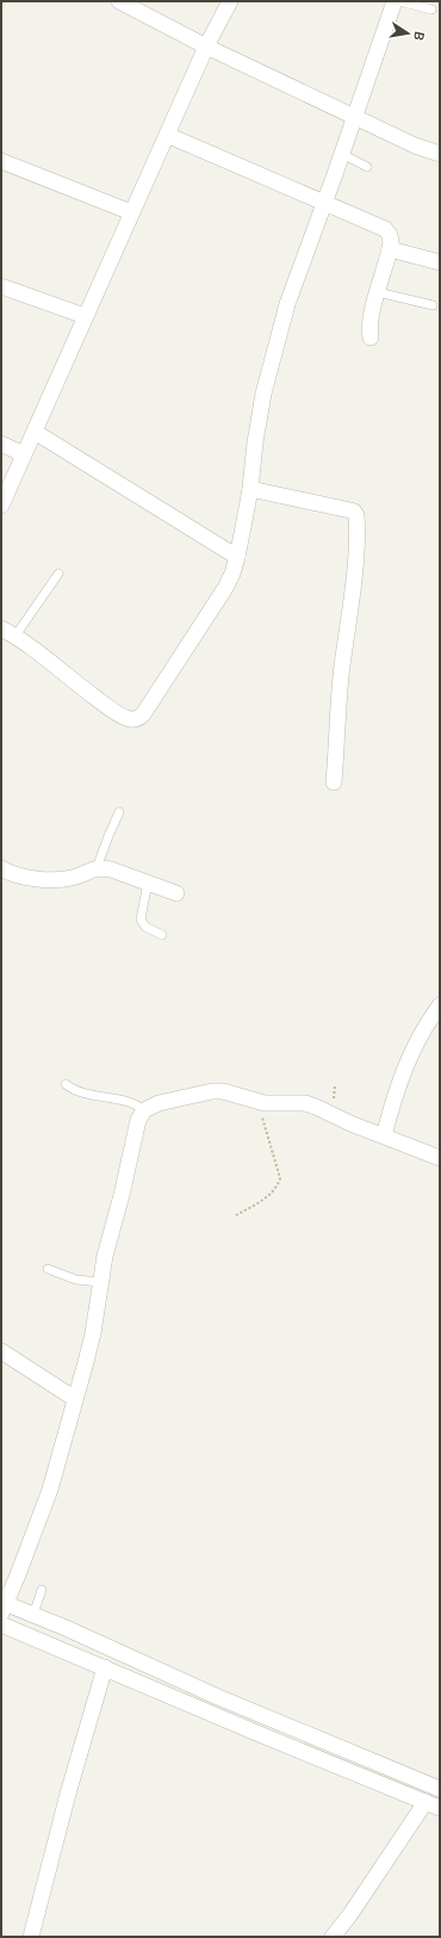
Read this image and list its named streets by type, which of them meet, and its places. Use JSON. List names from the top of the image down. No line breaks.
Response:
{"north":"right"}
